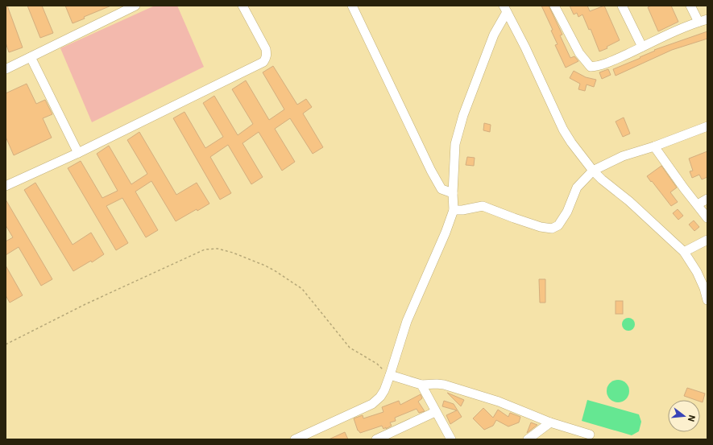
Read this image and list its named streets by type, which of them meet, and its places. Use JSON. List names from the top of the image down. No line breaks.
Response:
{"north":"right"}
